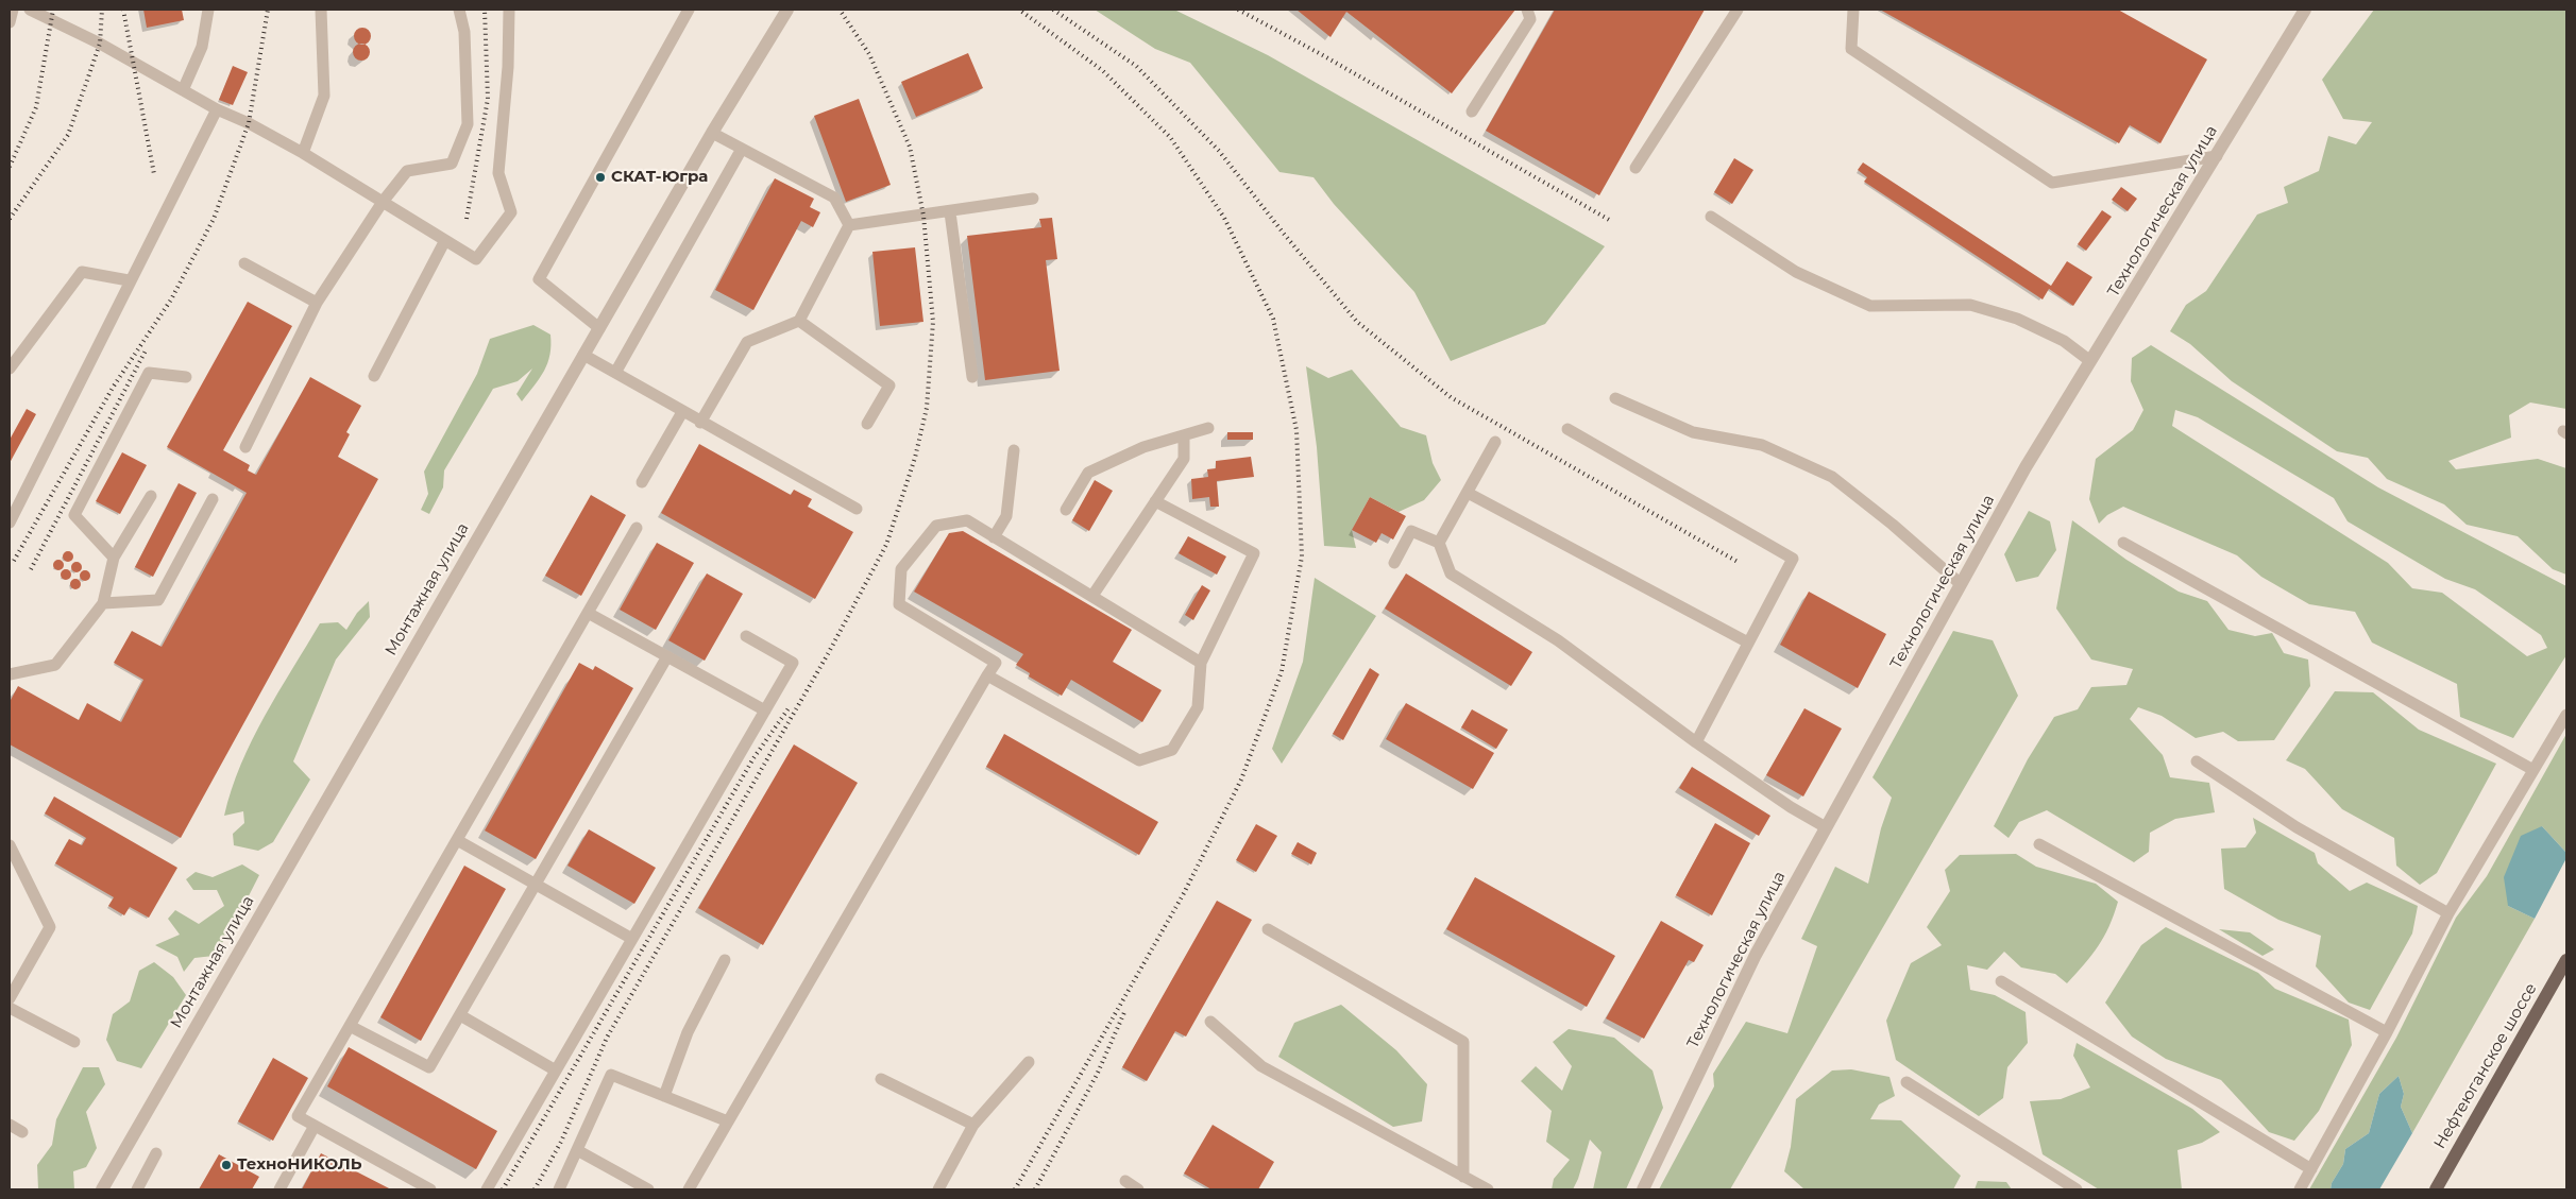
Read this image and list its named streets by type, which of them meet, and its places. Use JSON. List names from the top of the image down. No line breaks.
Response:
{"streets":{"main road":["Нефтеюганское шоссе"],"street":["Технологическая улица","Монтажная улица"]},"places":["СКАТ-Югра","ТехноНИКОЛЬ"]}
